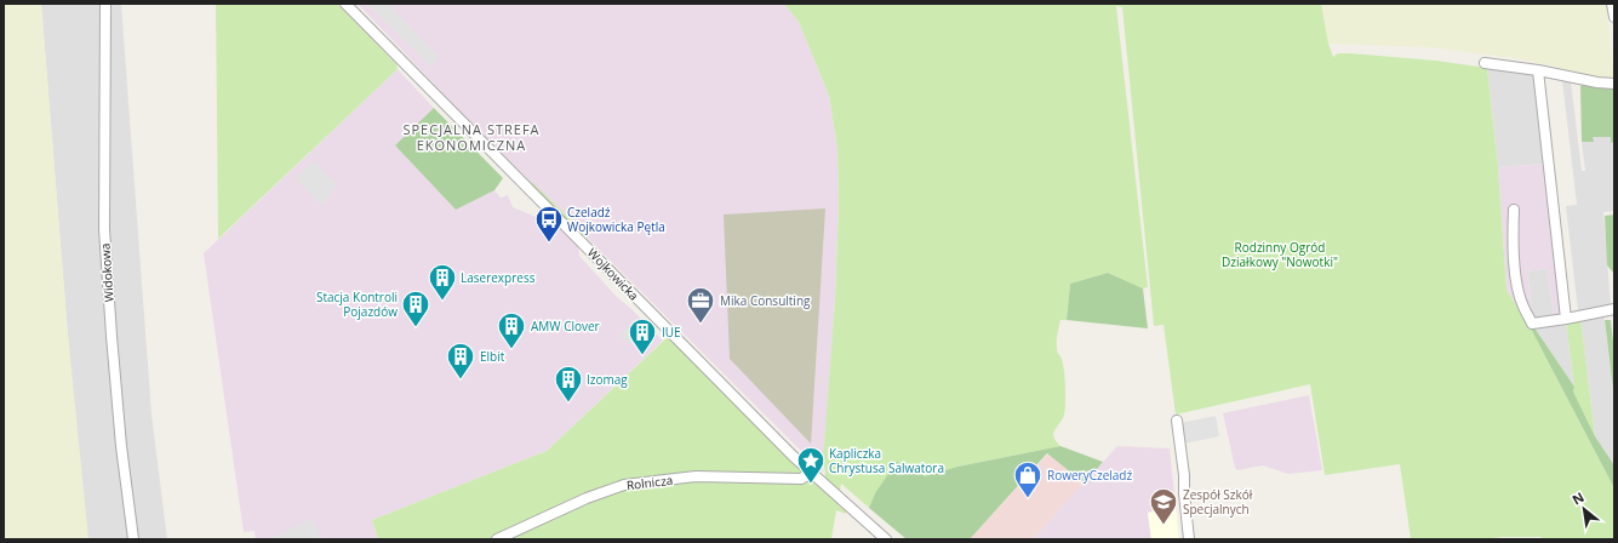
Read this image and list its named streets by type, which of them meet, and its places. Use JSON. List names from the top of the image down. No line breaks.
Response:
{"streets":{"street":["Widokowa","Wojkowicka","Rolnicza"]},"crossings":[["Wojkowicka","Rolnicza"]],"districts":["SPECJALNA STREFA EKONOMICZNA"],"parks":["Rodzinny Ogród Działkowy \"Nowotki\""],"places":{"bus stop":["Czeladź Wojkowicka Pętla"],"building":["Laserexpress","Stacja Kontroli Pojazdów","AMW Clover","IUE","Elbit","Izomag"],"office":["Mika Consulting"],"place":["Kapliczka Chrystusa Salwatora"],"shop":["RoweryCzeladź"],"school or university":["Zespół Szkół Specjalnych"]},"north":"top left"}
